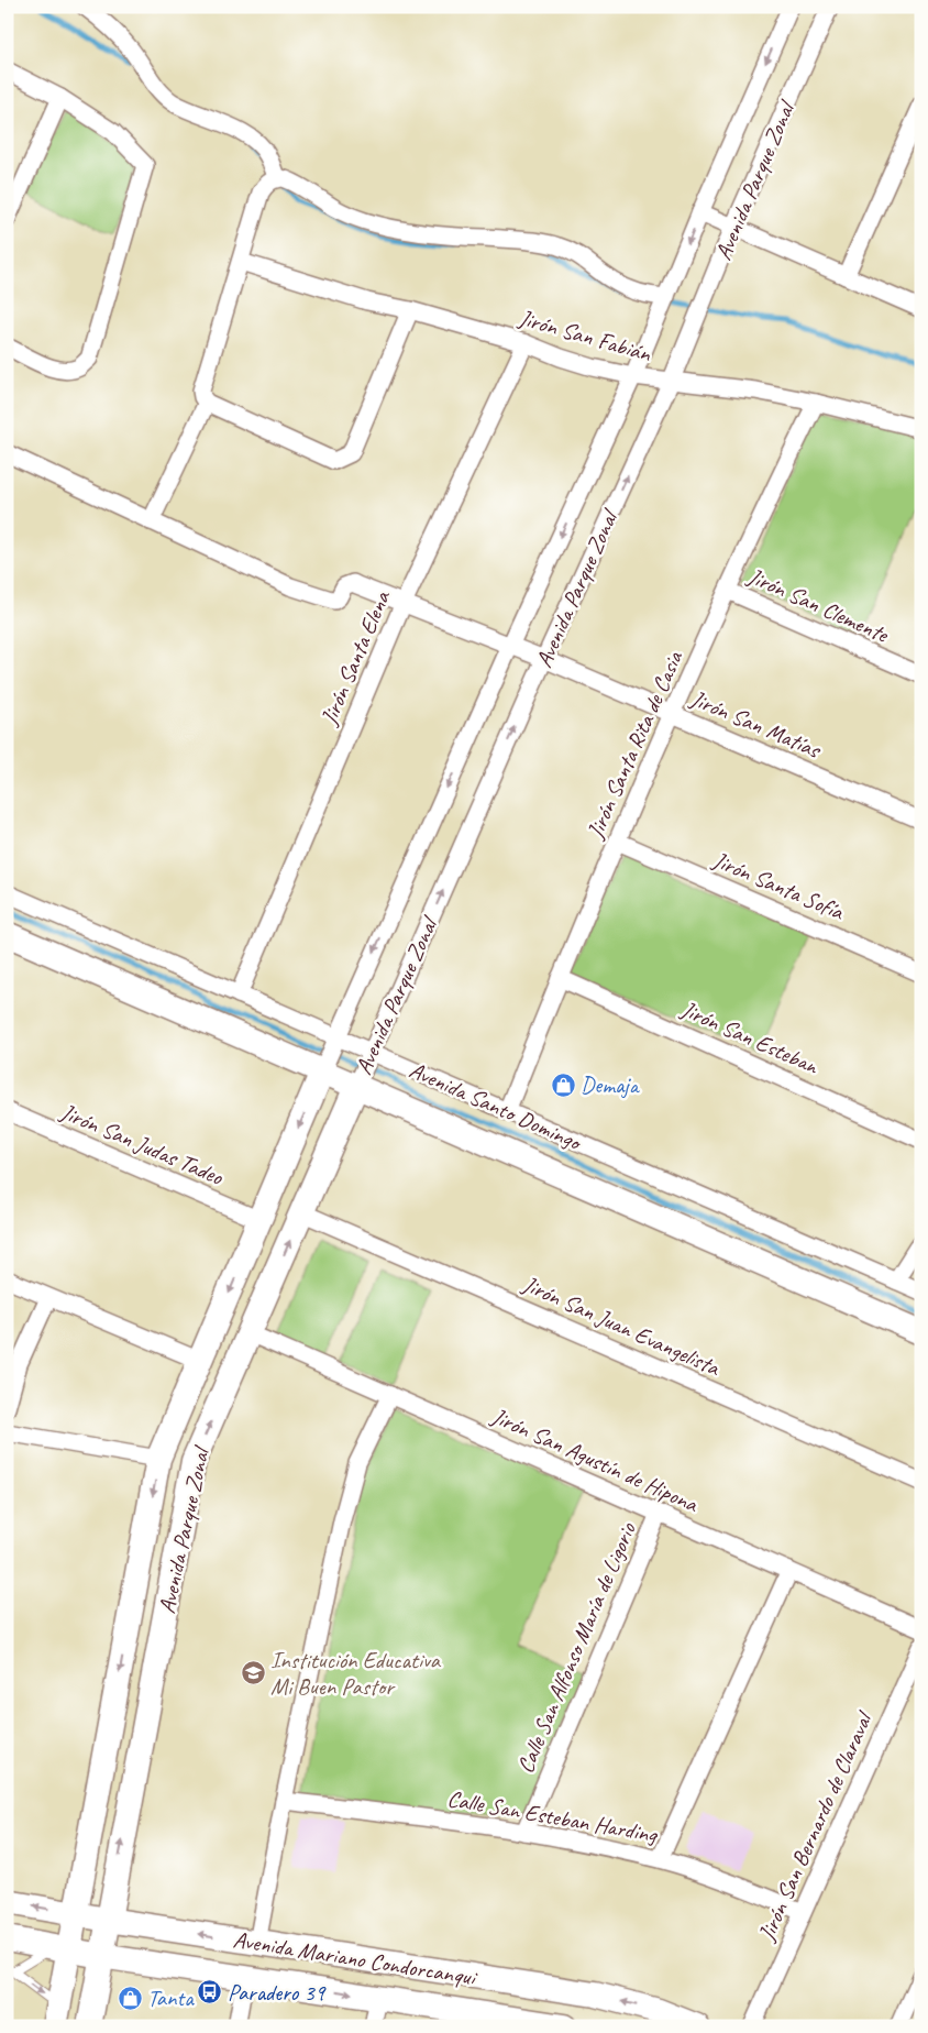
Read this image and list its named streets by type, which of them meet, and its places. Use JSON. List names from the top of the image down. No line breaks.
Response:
{"streets":{"main road":["Avenida Parque Zonal","Avenida Santo Domingo","Avenida Mariano Condorcanqui"],"street":["Jirón San Fabián","Jirón San Clemente","Jirón Santa Elena","Jirón San Matías","Jirón Santa Rita de Casia","Jirón Santa Sofía","Jirón San Esteban","Jirón San Judas Tadeo","Jirón San Juan Evangelista","Jirón San Agustín de Hipona","Calle San Alfonso María de Ligorio","Calle San Esteban Harding","Jirón San Bernardo de Claraval"]},"crossings":[["Avenida Parque Zonal","Jirón San Fabián"],["Avenida Parque Zonal","Jirón San Matías"],["Avenida Parque Zonal","Avenida Santo Domingo"],["Avenida Parque Zonal","Jirón San Judas Tadeo"],["Avenida Parque Zonal","Jirón San Juan Evangelista"],["Avenida Parque Zonal","Jirón San Agustín de Hipona"],["Avenida Parque Zonal","Avenida Mariano Condorcanqui"],["Jirón San Fabián","Jirón Santa Elena"],["Jirón San Fabián","Jirón Santa Rita de Casia"],["Jirón San Clemente","Jirón Santa Rita de Casia"],["Jirón Santa Elena","Jirón San Matías"],["Jirón Santa Elena","Avenida Santo Domingo"],["Jirón San Matías","Jirón Santa Rita de Casia"],["Jirón Santa Rita de Casia","Jirón Santa Sofía"],["Jirón Santa Rita de Casia","Jirón San Esteban"],["Jirón Santa Rita de Casia","Avenida Santo Domingo"],["Jirón San Agustín de Hipona","Calle San Alfonso María de Ligorio"],["Calle San Alfonso María de Ligorio","Calle San Esteban Harding"],["Calle San Esteban Harding","Jirón San Bernardo de Claraval"]],"places":{"shop":["Demaja","Tanta"],"school or university":["Institución Educativa Mi Buen Pastor"],"bus stop":["Paradero 39"]}}
